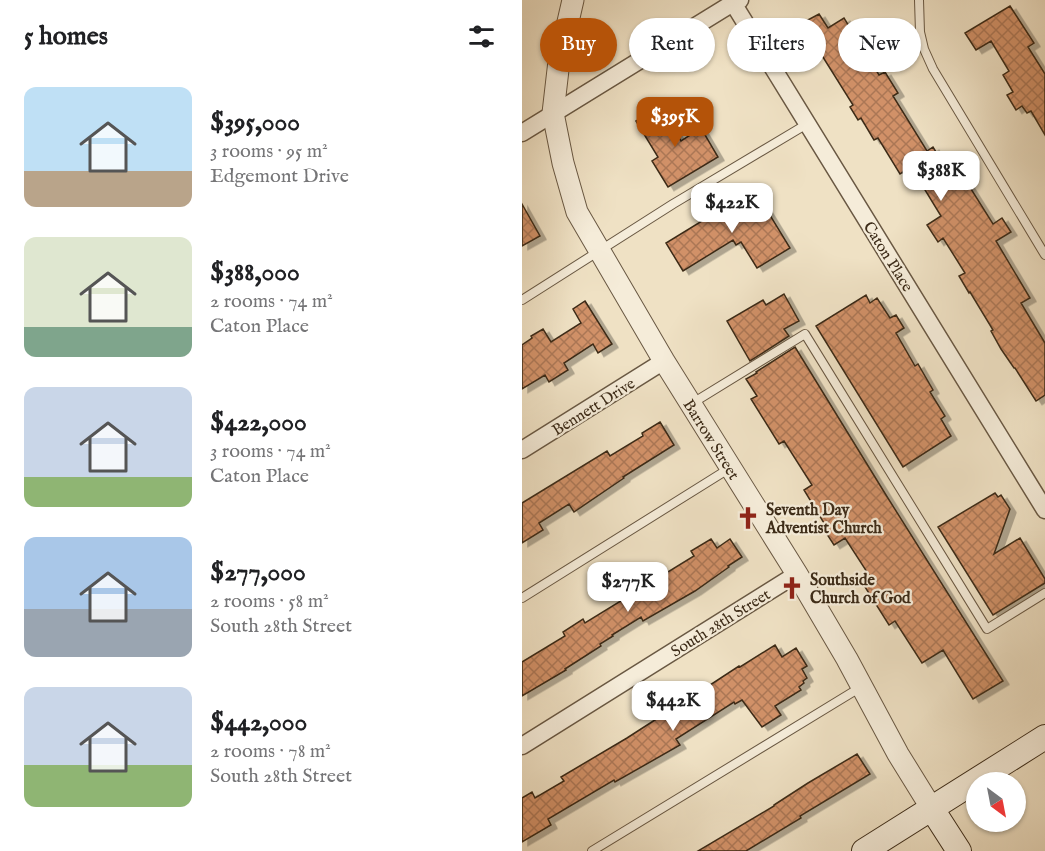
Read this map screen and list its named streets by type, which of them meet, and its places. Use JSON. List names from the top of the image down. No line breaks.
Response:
{"streets":{"main road":["Barrow Street"],"street":["Caton Place","Bennett Drive","South 28th Street"]},"crossings":[["Bennett Drive","Barrow Street"],["Barrow Street","South 28th Street"]],"places":{"church":["Seventh Day Adventist Church","Southside Church of God"]},"north":"bottom right","page":{"heading":"5 homes","chip":["Buy","Rent","Filters","New"],"list":[{"name":"$395,000","note":"3 rooms · 95 m² · Edgemont Drive"},{"name":"$388,000","note":"2 rooms · 74 m² · Caton Place"},{"name":"$422,000","note":"3 rooms · 74 m² · Caton Place"},{"name":"$277,000","note":"2 rooms · 58 m² · South 28th Street"},{"name":"$442,000","note":"2 rooms · 78 m² · South 28th Street"}],"price":["$395K","$388K","$422K","$277K","$442K"]}}
